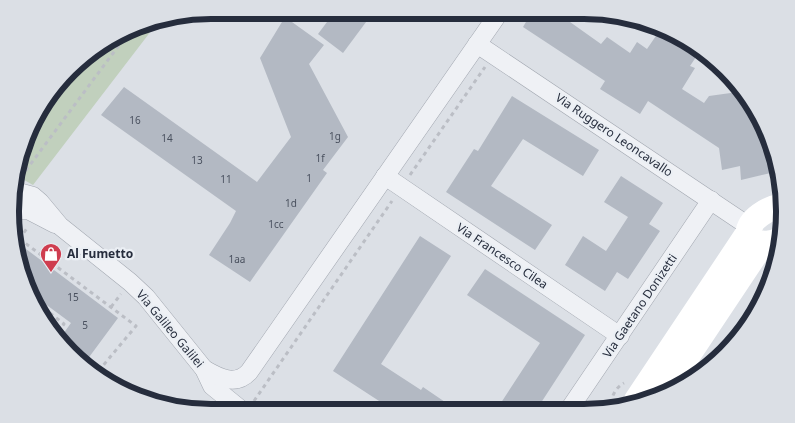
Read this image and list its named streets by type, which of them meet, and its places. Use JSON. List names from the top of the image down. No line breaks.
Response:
{"streets":{"street":["Via Ruggero Leoncavallo","Via Francesco Cilea","Via Gaetano Donizetti","Via Galileo Galilei"]},"crossings":[["Via Ruggero Leoncavallo","Via Gaetano Donizetti"],["Via Francesco Cilea","Via Gaetano Donizetti"]],"places":{"shop":["Al Fumetto"]},"house_numbers":["16","1g","14","1f","13","1","11","1d","1cc","1aa","15","5"]}
